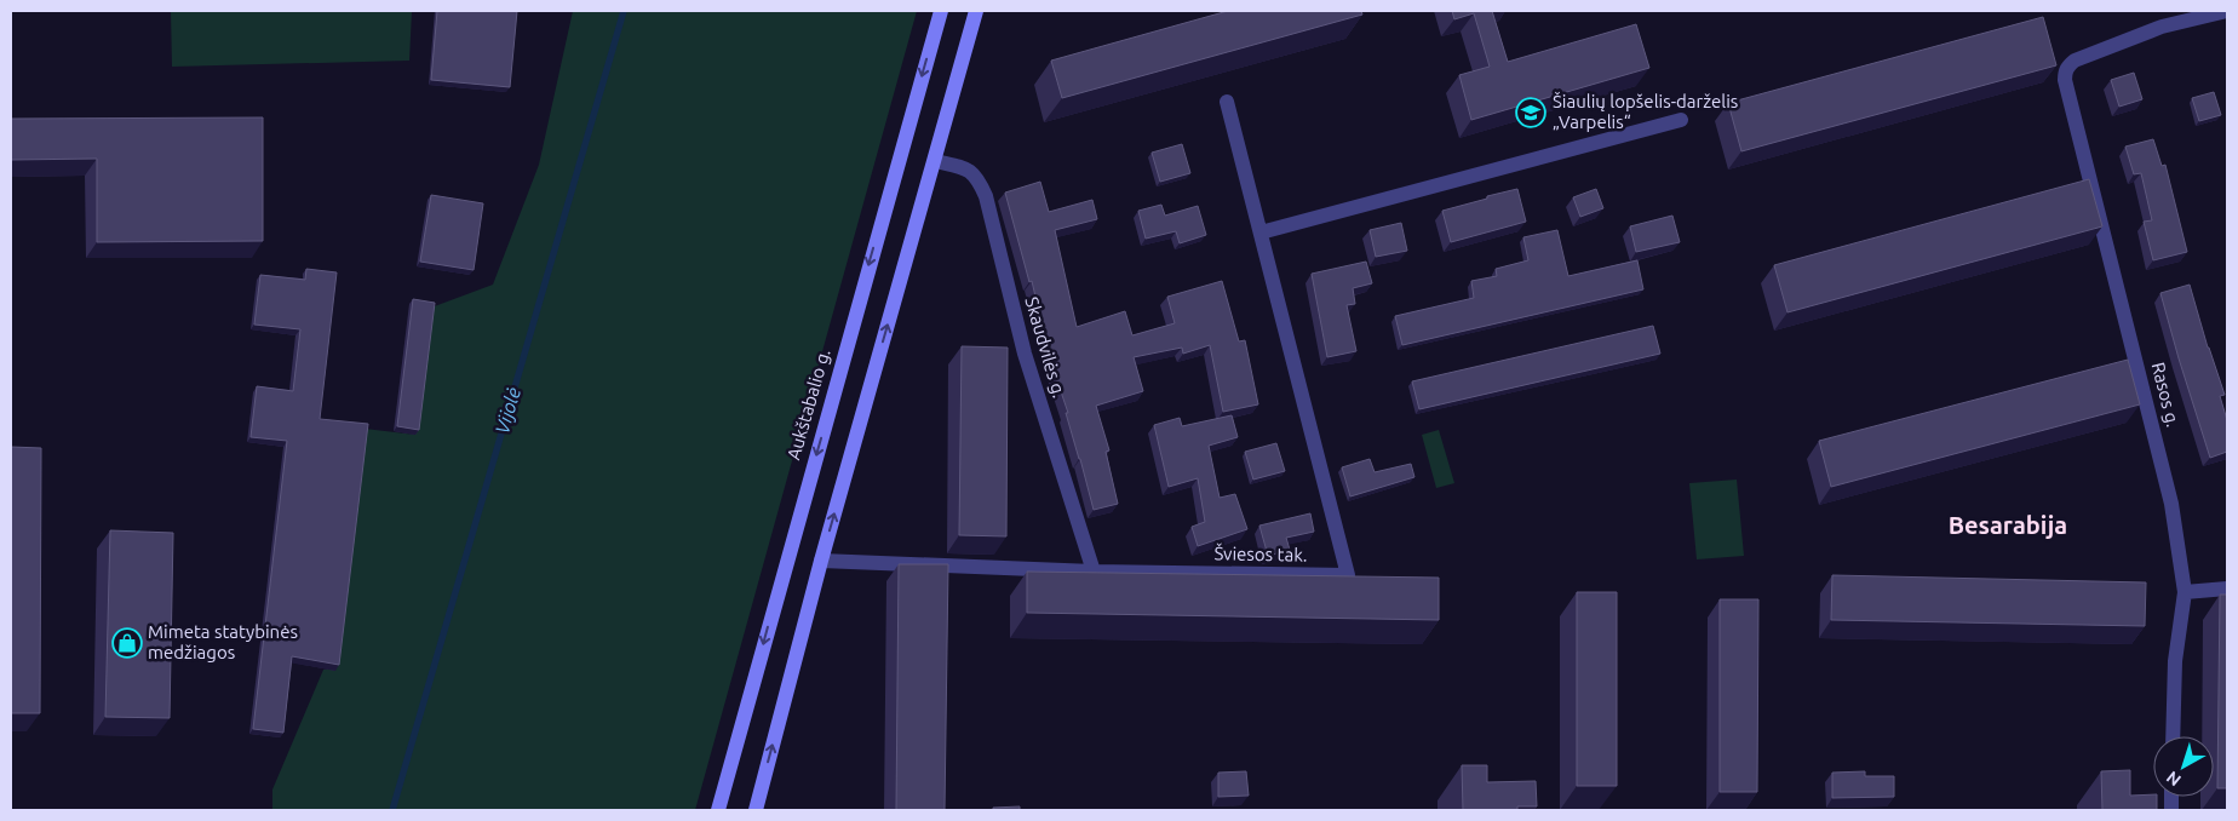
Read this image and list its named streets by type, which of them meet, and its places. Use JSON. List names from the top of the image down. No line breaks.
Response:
{"streets":{"main road":["Aukštabalio g."],"street":["Skaudvilės g.","Rasos g.","Šviesos tak."]},"crossings":[["Skaudvilės g.","Šviesos tak."]],"districts":["Besarabija"],"water":["Vijolė"],"places":{"school or university":["Šiaulių lopšelis-darželis „Varpelis“"],"shop":["Mimeta statybinės medžiagos"]},"north":"bottom left"}
